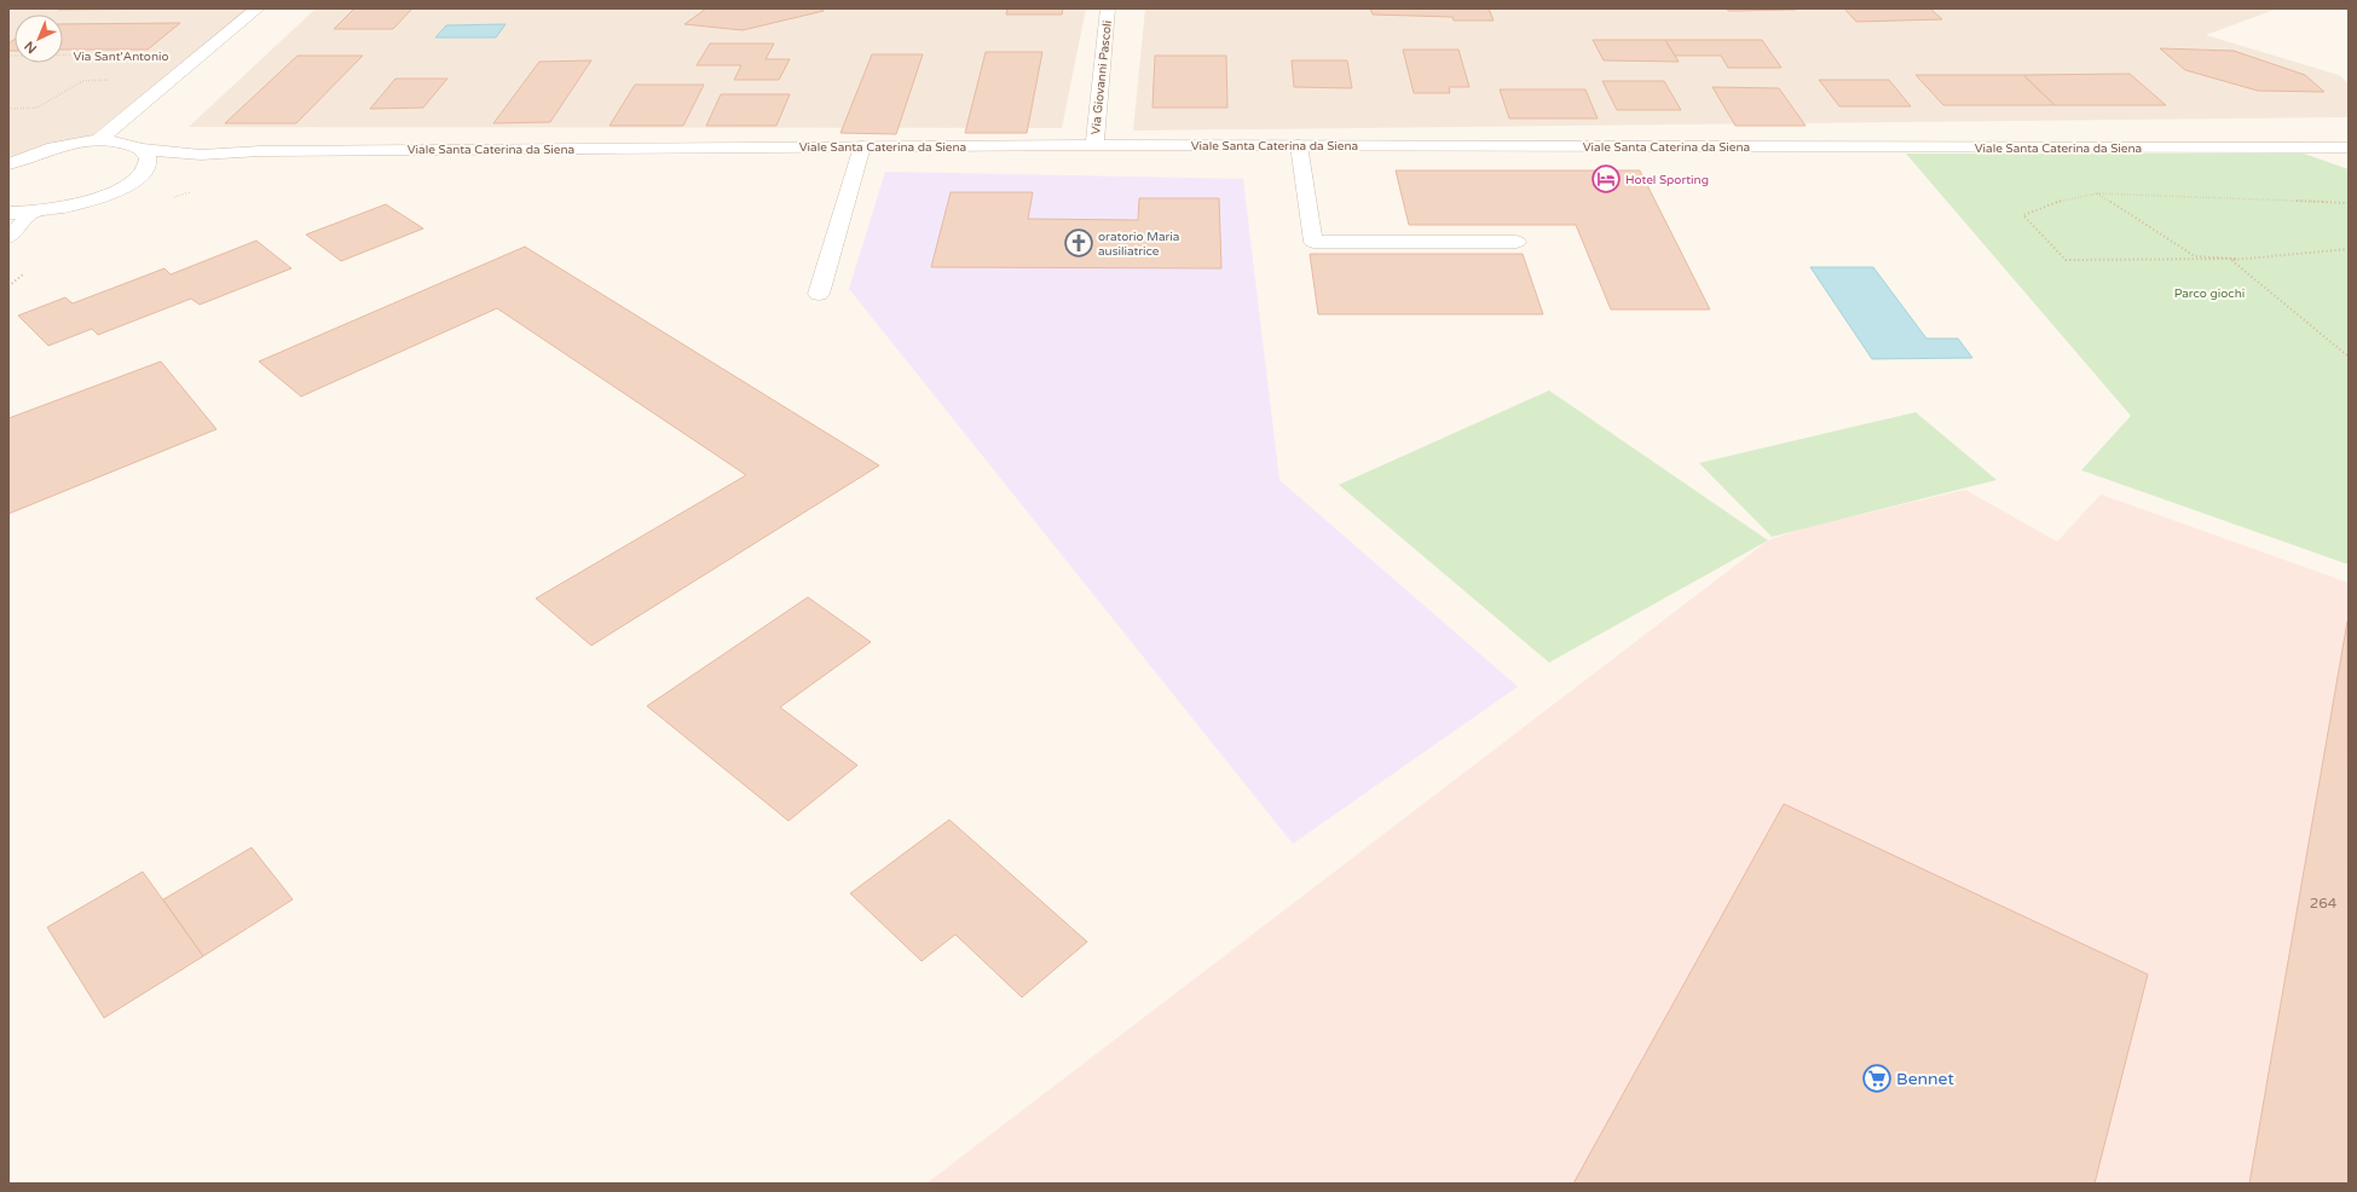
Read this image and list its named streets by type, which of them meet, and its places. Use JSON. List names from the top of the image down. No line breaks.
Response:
{"streets":{"street":["Via Sant'Antonio","Via Giovanni Pascoli","Viale Santa Caterina da Siena"]},"crossings":[["Via Sant'Antonio","Viale Santa Caterina da Siena"],["Via Giovanni Pascoli","Viale Santa Caterina da Siena"]],"parks":["Parco giochi"],"places":{"hotel":["Hotel Sporting"],"church":["oratorio Maria ausiliatrice"],"supermarket":["Bennet"]},"house_numbers":["264"],"north":"bottom left"}
